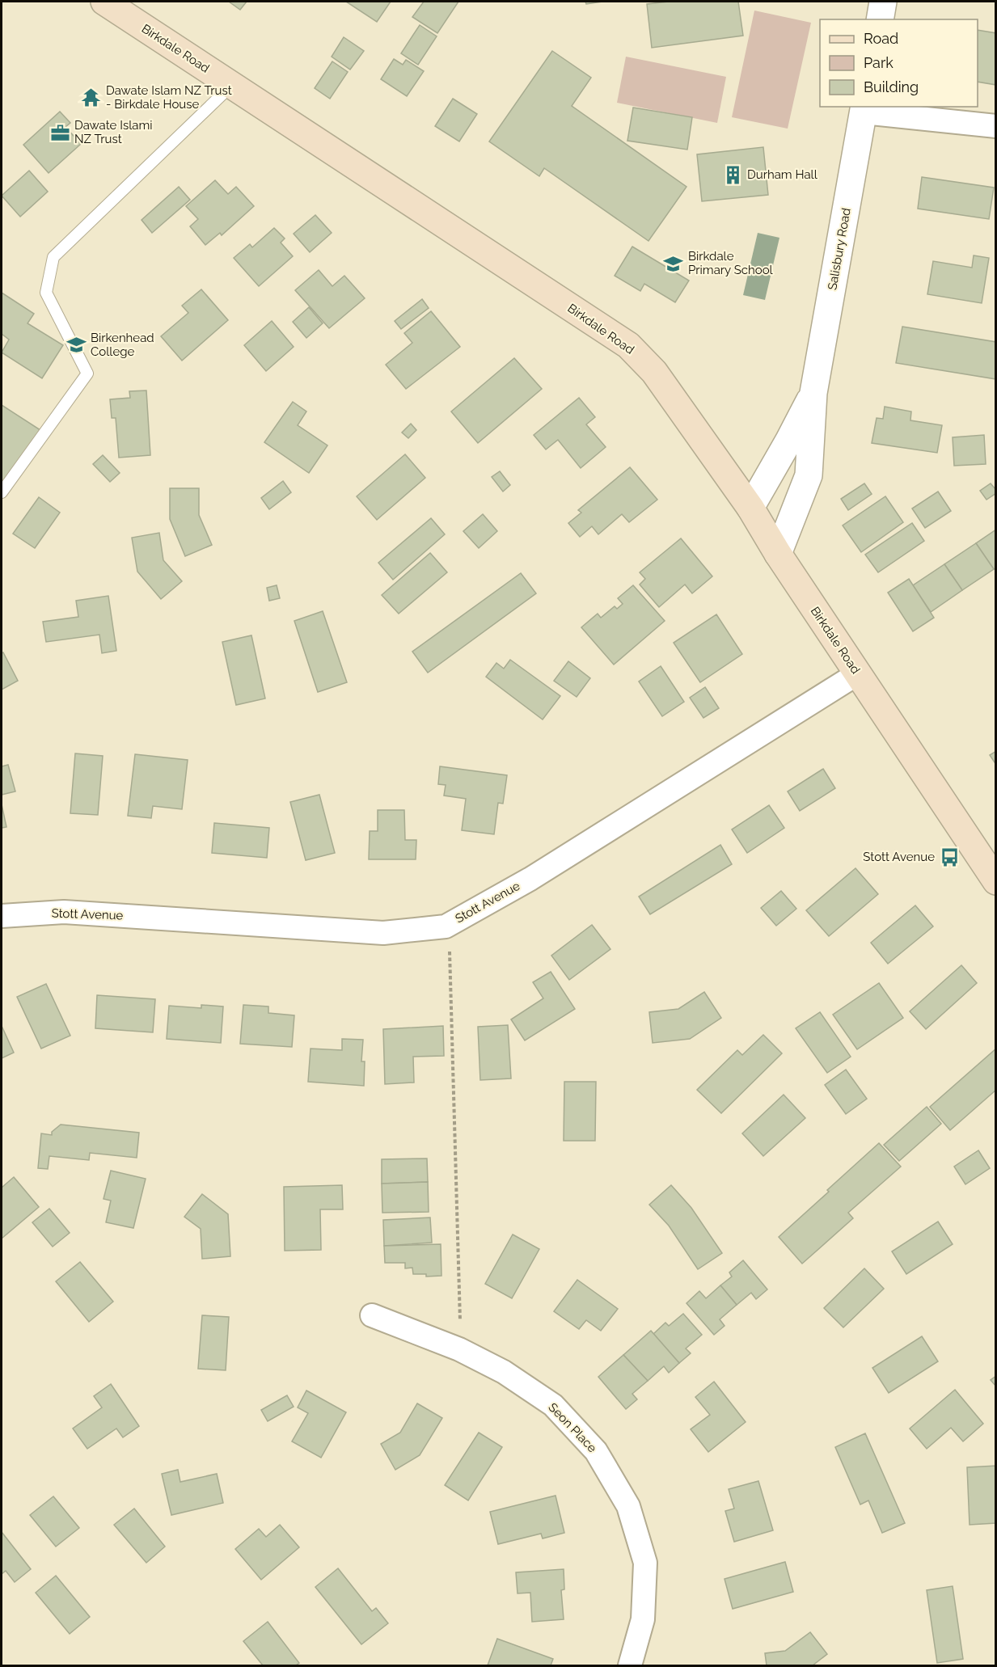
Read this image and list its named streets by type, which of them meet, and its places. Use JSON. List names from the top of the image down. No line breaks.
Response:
{"streets":{"main road":["Birkdale Road"],"street":["Salisbury Road","Stott Avenue","Seon Place"]},"crossings":[["Birkdale Road","Salisbury Road"],["Birkdale Road","Stott Avenue"]],"places":{"temple":["Dawate Islam NZ Trust - Birkdale House"],"office":["Dawate Islami NZ Trust"],"building":["Durham Hall"],"school or university":["Birkdale Primary School","Birkenhead College"],"bus stop":["Stott Avenue"]},"legend":["Road","Park","Building"]}
